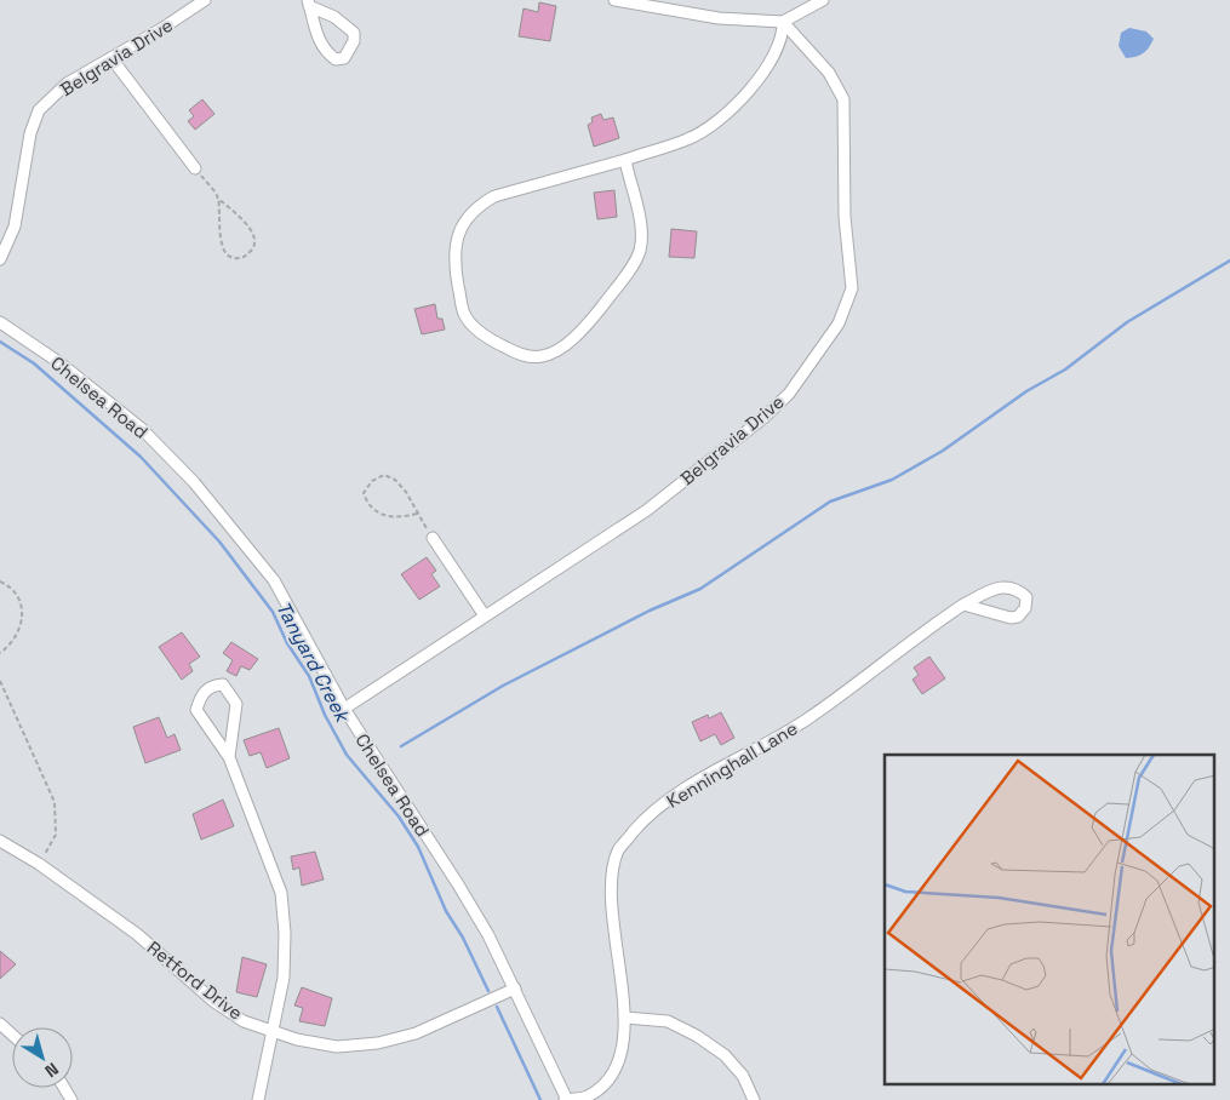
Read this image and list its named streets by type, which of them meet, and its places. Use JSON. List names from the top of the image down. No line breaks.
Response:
{"streets":{"street":["Belgravia Drive","Chelsea Road","Kenninghall Lane","Retford Drive"]},"crossings":[["Belgravia Drive","Chelsea Road"],["Chelsea Road","Kenninghall Lane"],["Chelsea Road","Retford Drive"]],"water":["Tanyard Creek"],"north":"bottom right"}
